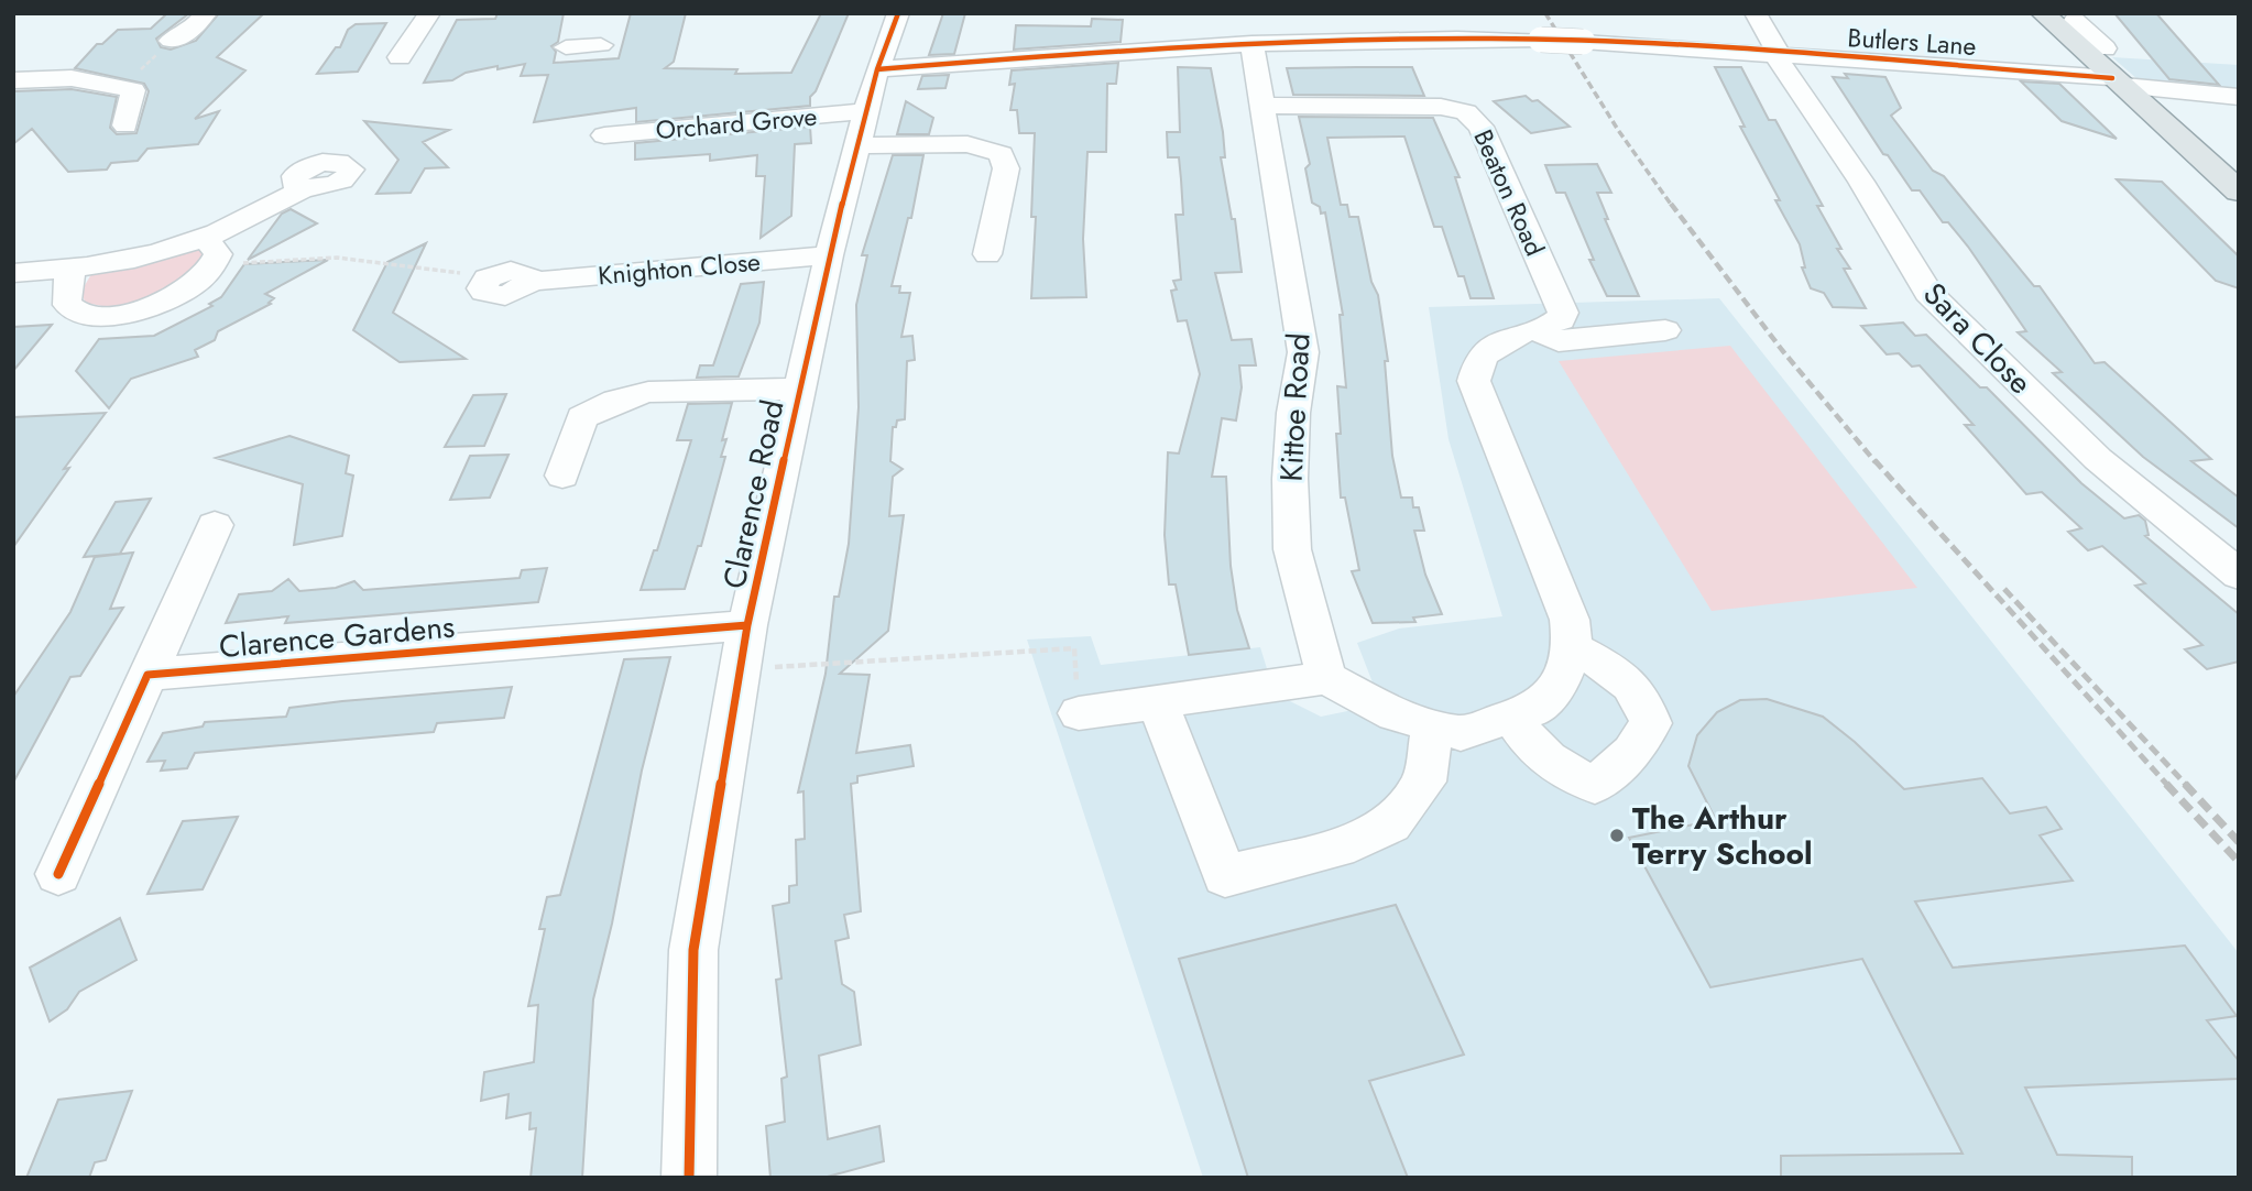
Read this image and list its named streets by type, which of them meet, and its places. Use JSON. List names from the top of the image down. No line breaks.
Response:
{"streets":{"street":["Butlers Lane","Orchard Grove","Beaton Road","Knighton Close","Sara Close","Kittoe Road","Clarence Road","Clarence Gardens"]},"crossings":[["Butlers Lane","Sara Close"],["Butlers Lane","Kittoe Road"],["Butlers Lane","Clarence Road"],["Orchard Grove","Clarence Road"],["Beaton Road","Kittoe Road"],["Knighton Close","Clarence Road"],["Clarence Road","Clarence Gardens"]],"places":["The Arthur Terry School"]}
